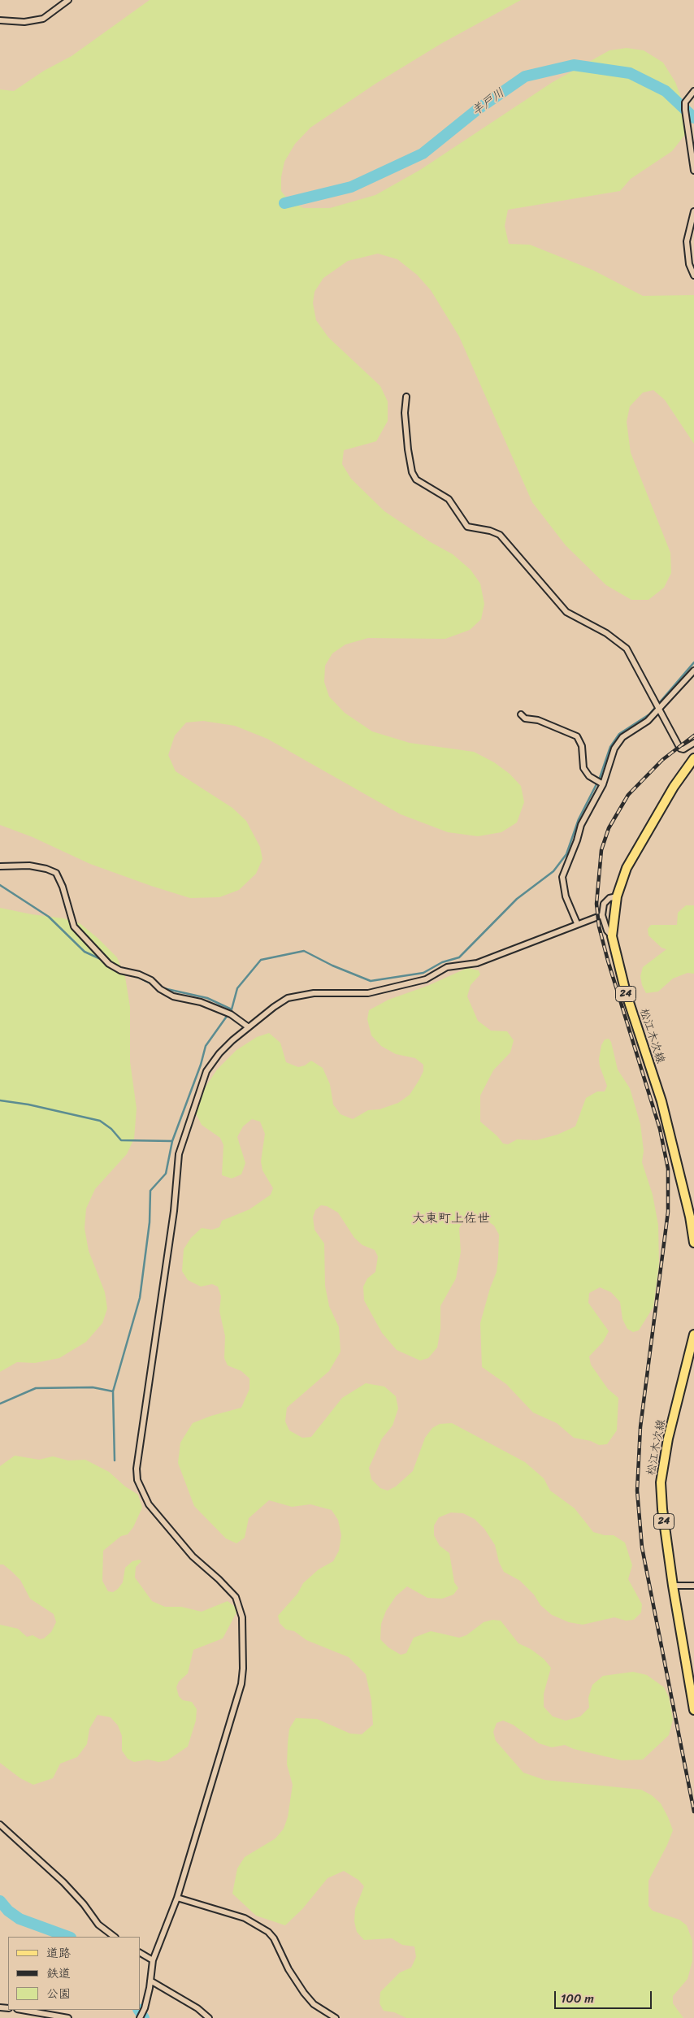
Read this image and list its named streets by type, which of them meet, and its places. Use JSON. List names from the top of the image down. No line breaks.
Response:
{"streets":{"main road":["24","松江木次線"]},"districts":["大東町上佐世"],"water":["羊戸川"],"legend":["道路","鉄道","公園"],"scale_bar":"100 m"}
